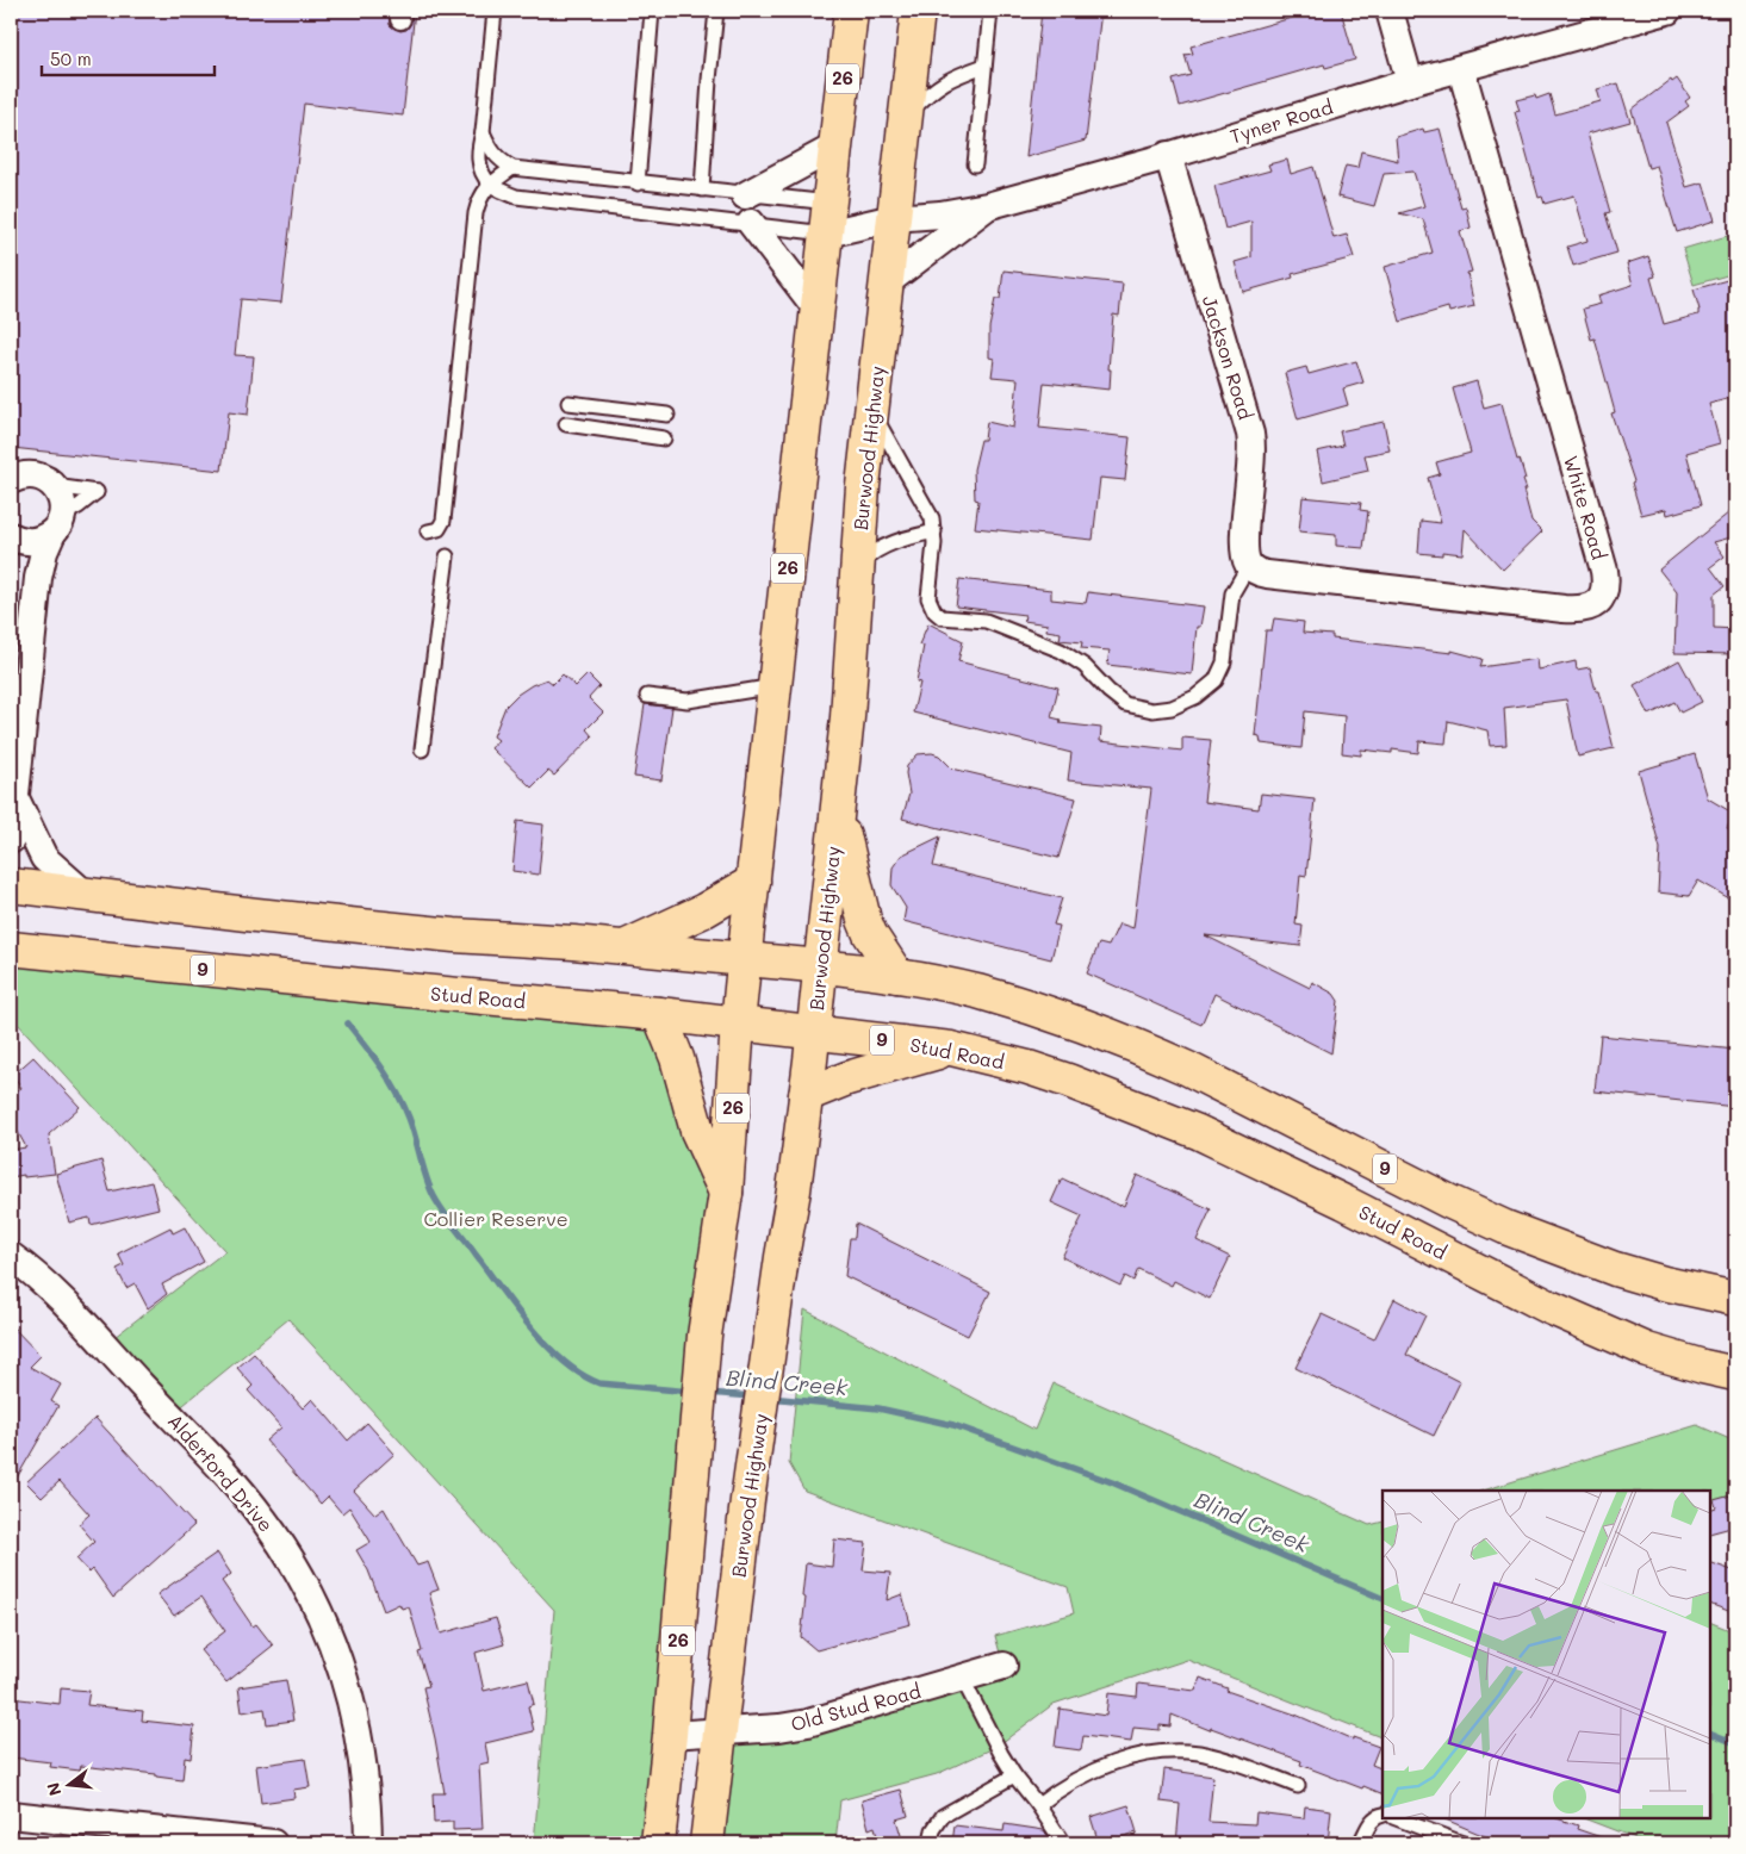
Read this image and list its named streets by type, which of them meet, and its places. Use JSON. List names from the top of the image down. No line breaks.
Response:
{"streets":{"main road":["26","Burwood Highway","9","Stud Road"],"street":["Tyner Road","Jackson Road","White Road","Alderford Drive","Old Stud Road"]},"crossings":[["26","Tyner Road"],["26","9"],["26","Stud Road"],["26","Old Stud Road"],["Tyner Road","Jackson Road"],["Tyner Road","Burwood Highway"],["Tyner Road","White Road"],["Jackson Road","White Road"],["Burwood Highway","9"],["Burwood Highway","Stud Road"],["Burwood Highway","Old Stud Road"]],"water":["Blind Creek"],"parks":["Collier Reserve"],"scale_bar":"50 m","north":"left"}
